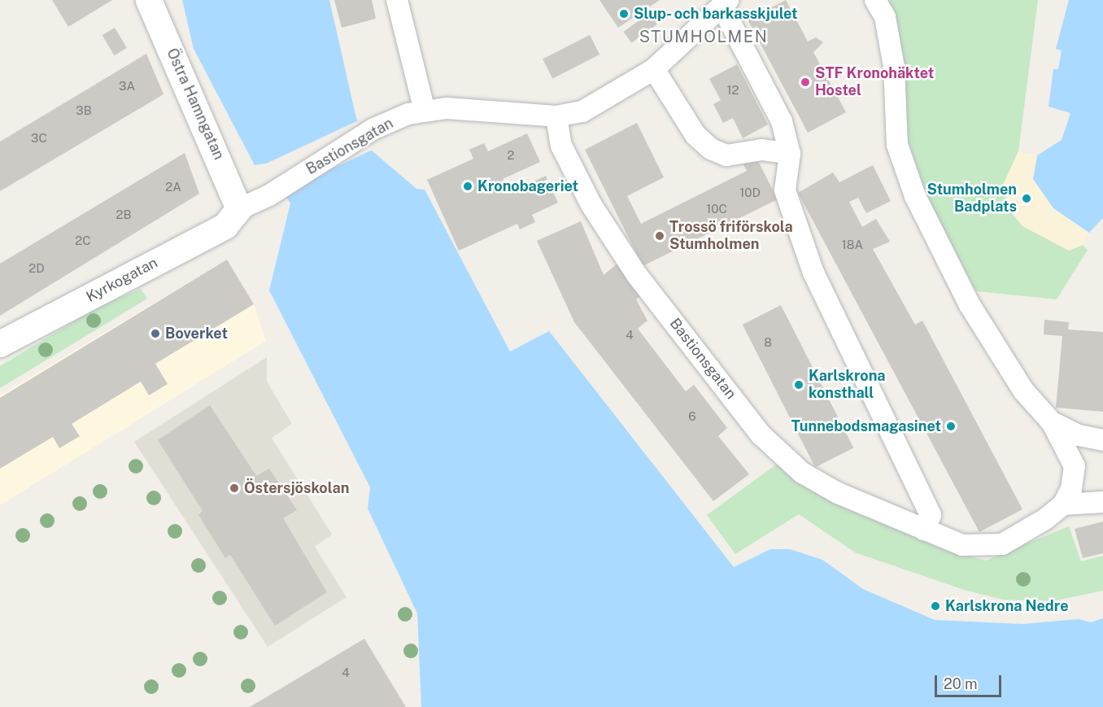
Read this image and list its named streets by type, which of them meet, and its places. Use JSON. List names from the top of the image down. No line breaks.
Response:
{"streets":{"street":["Östra Hamngatan","Bastionsgatan","Kyrkogatan"]},"crossings":[["Östra Hamngatan","Bastionsgatan"],["Östra Hamngatan","Kyrkogatan"],["Bastionsgatan","Kyrkogatan"]],"districts":["STUMHOLMEN"],"places":["Slup- och barkasskjulet","STF Kronohäktet Hostel","Kronobageriet","Stumholmen Badplats","Trossö friförskola Stumholmen","Boverket","Karlskrona konsthall","Tunnebodsmagasinet","Östersjöskolan","Karlskrona Nedre"],"house_numbers":["3A","12","3B","3C","2","2A","10D","10C","2B","2C","18A","2D","4","8","6","4"],"scale_bar":"20 m"}
